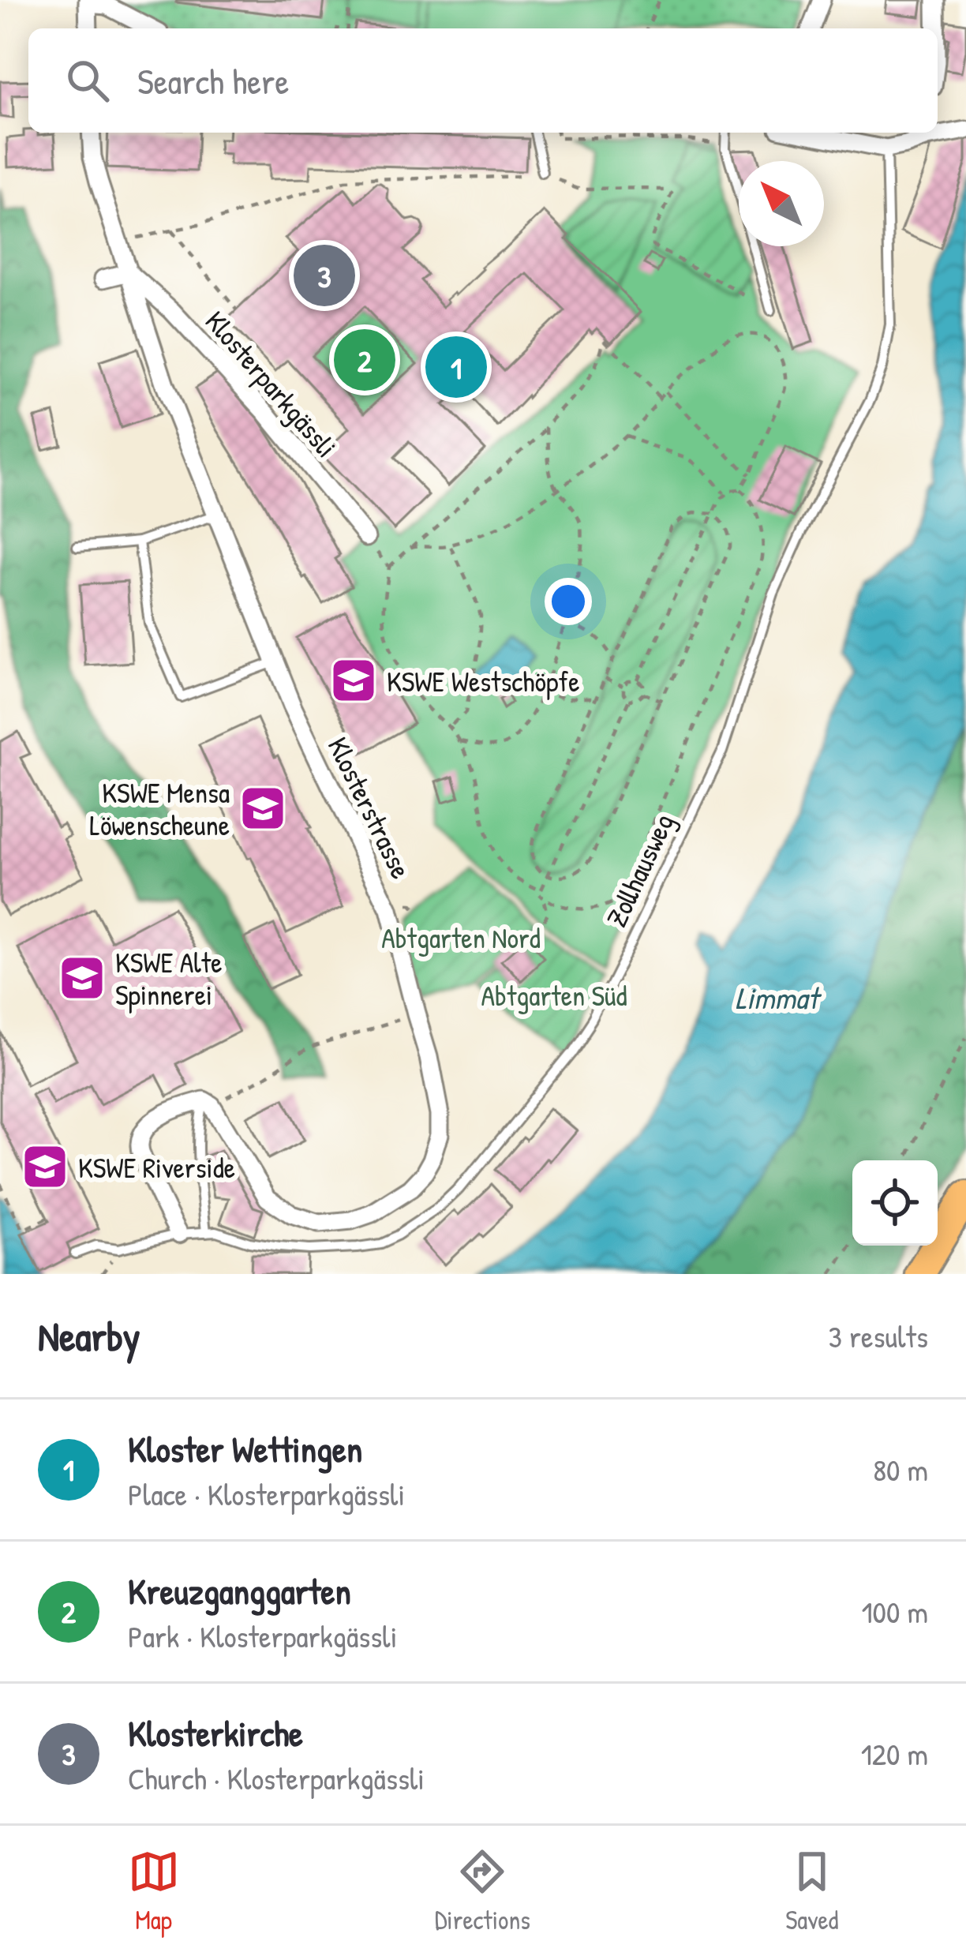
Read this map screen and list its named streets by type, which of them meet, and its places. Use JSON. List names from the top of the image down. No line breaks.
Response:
{"streets":{"street":["Klosterparkgässli","Klosterstrasse"],"lane":["Zollhausweg"]},"crossings":[["Klosterparkgässli","Klosterstrasse"]],"water":["Limmat"],"parks":["Abtgarten Nord","Abtgarten Süd"],"places":{"school or university":["KSWE Westschöpfe","KSWE Mensa Löwenscheune","KSWE Alte Spinnerei","KSWE Riverside"]},"north":"top left","page":{"search":"Search here","pins":["3","2","1"],"heading":["Nearby","3 results"],"list":[{"mark":"1","name":"Kloster Wettingen","note":"Place · Klosterparkgässli","value":"80 m"},{"mark":"2","name":"Kreuzganggarten","note":"Park · Klosterparkgässli","value":"100 m"},{"mark":"3","name":"Klosterkirche","note":"Church · Klosterparkgässli","value":"120 m"}],"nav":["Map","Directions","Saved"]}}
